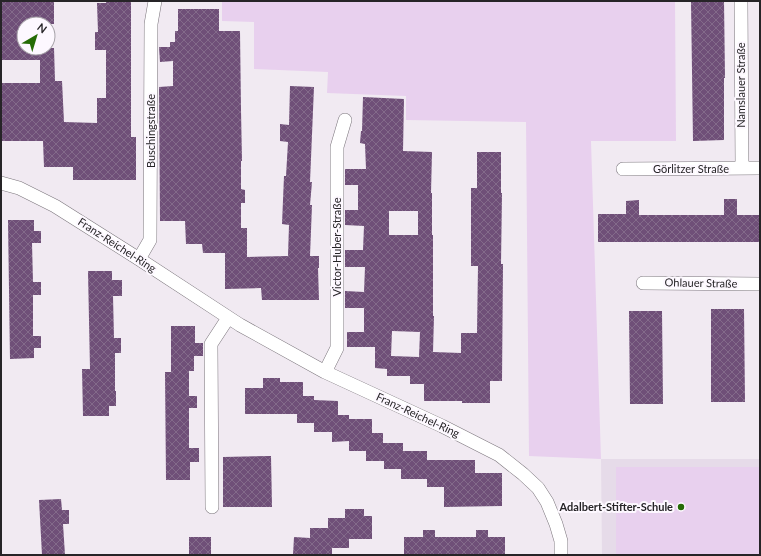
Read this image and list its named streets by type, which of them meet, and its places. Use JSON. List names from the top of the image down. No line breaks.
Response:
{"streets":{"street":["Namslauer Straße","Buschingstraße","Görlitzer Straße","Franz-Reichel-Ring","Victor-Huber-Straße","Ohlauer Straße"]},"crossings":[["Namslauer Straße","Görlitzer Straße"],["Buschingstraße","Franz-Reichel-Ring"],["Franz-Reichel-Ring","Victor-Huber-Straße"]],"places":["Adalbert-Stifter-Schule"],"north":"top right"}
